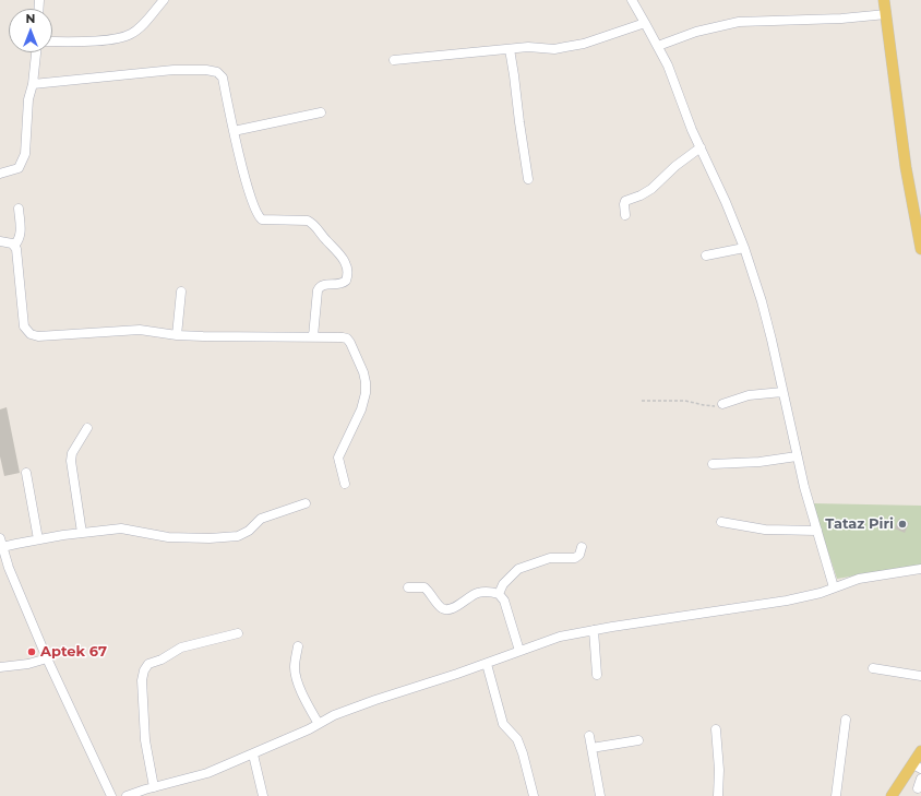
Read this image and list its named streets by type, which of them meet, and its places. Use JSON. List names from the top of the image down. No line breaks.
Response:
{"places":["Tataz Piri","Aptek 67"],"north":"top"}
